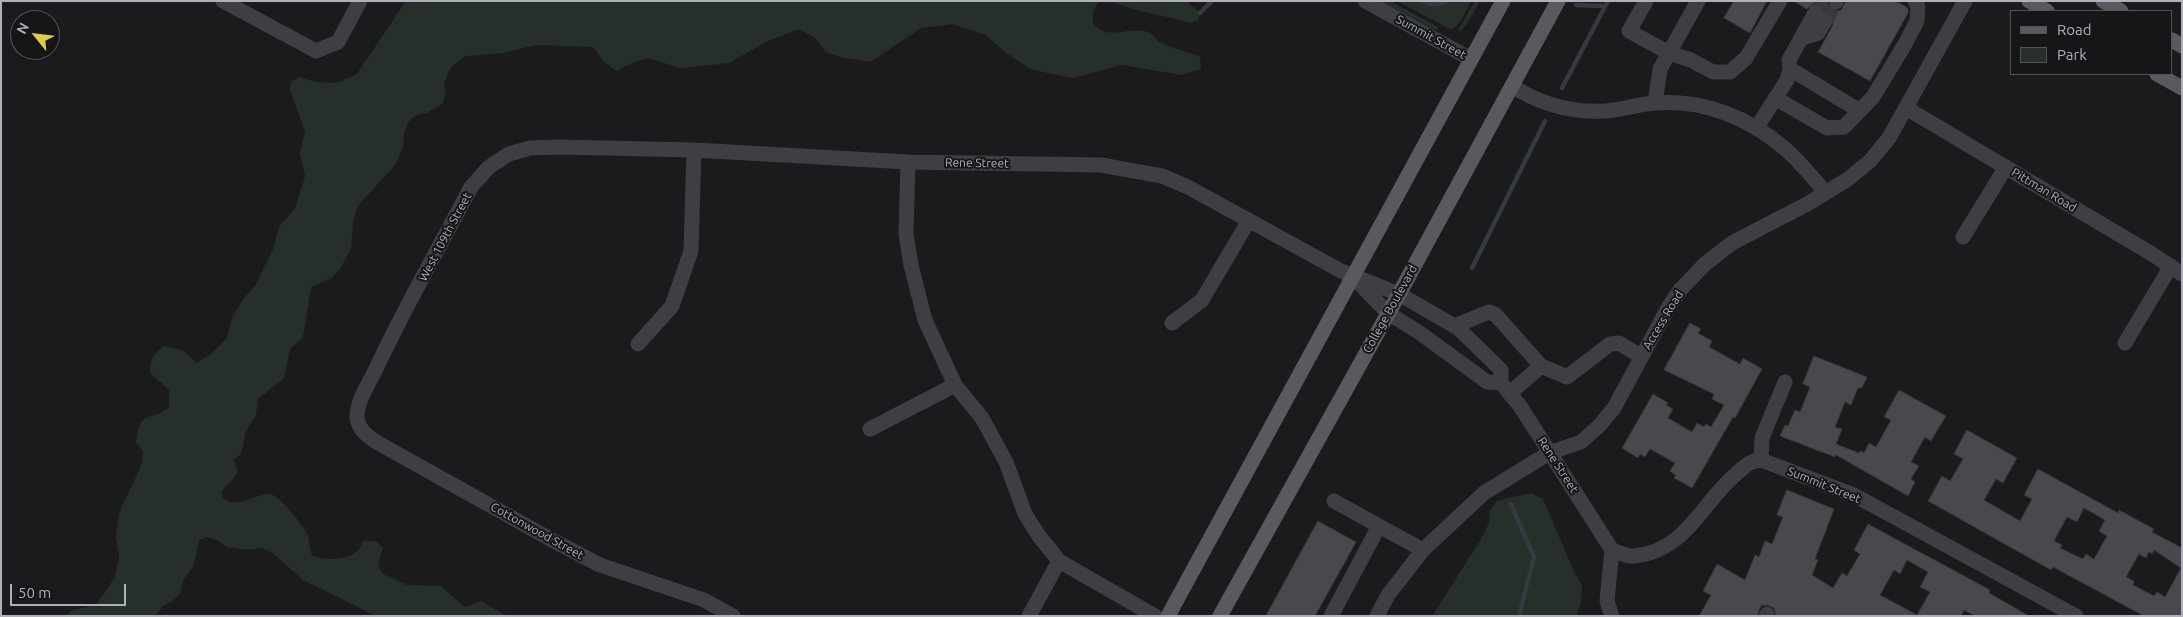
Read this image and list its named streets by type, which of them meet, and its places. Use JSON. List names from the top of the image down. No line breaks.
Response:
{"streets":{"main road":["College Boulevard"],"street":["Summit Street","Rene Street","Pittman Road","West 109th Street","Access Road","Cottonwood Street"]},"crossings":[["Rene Street","West 109th Street"],["Rene Street","College Boulevard"],["Rene Street","Access Road"],["Pittman Road","Access Road"],["West 109th Street","Cottonwood Street"]],"legend":["Road","Park"],"scale_bar":"50 m","north":"top left"}
